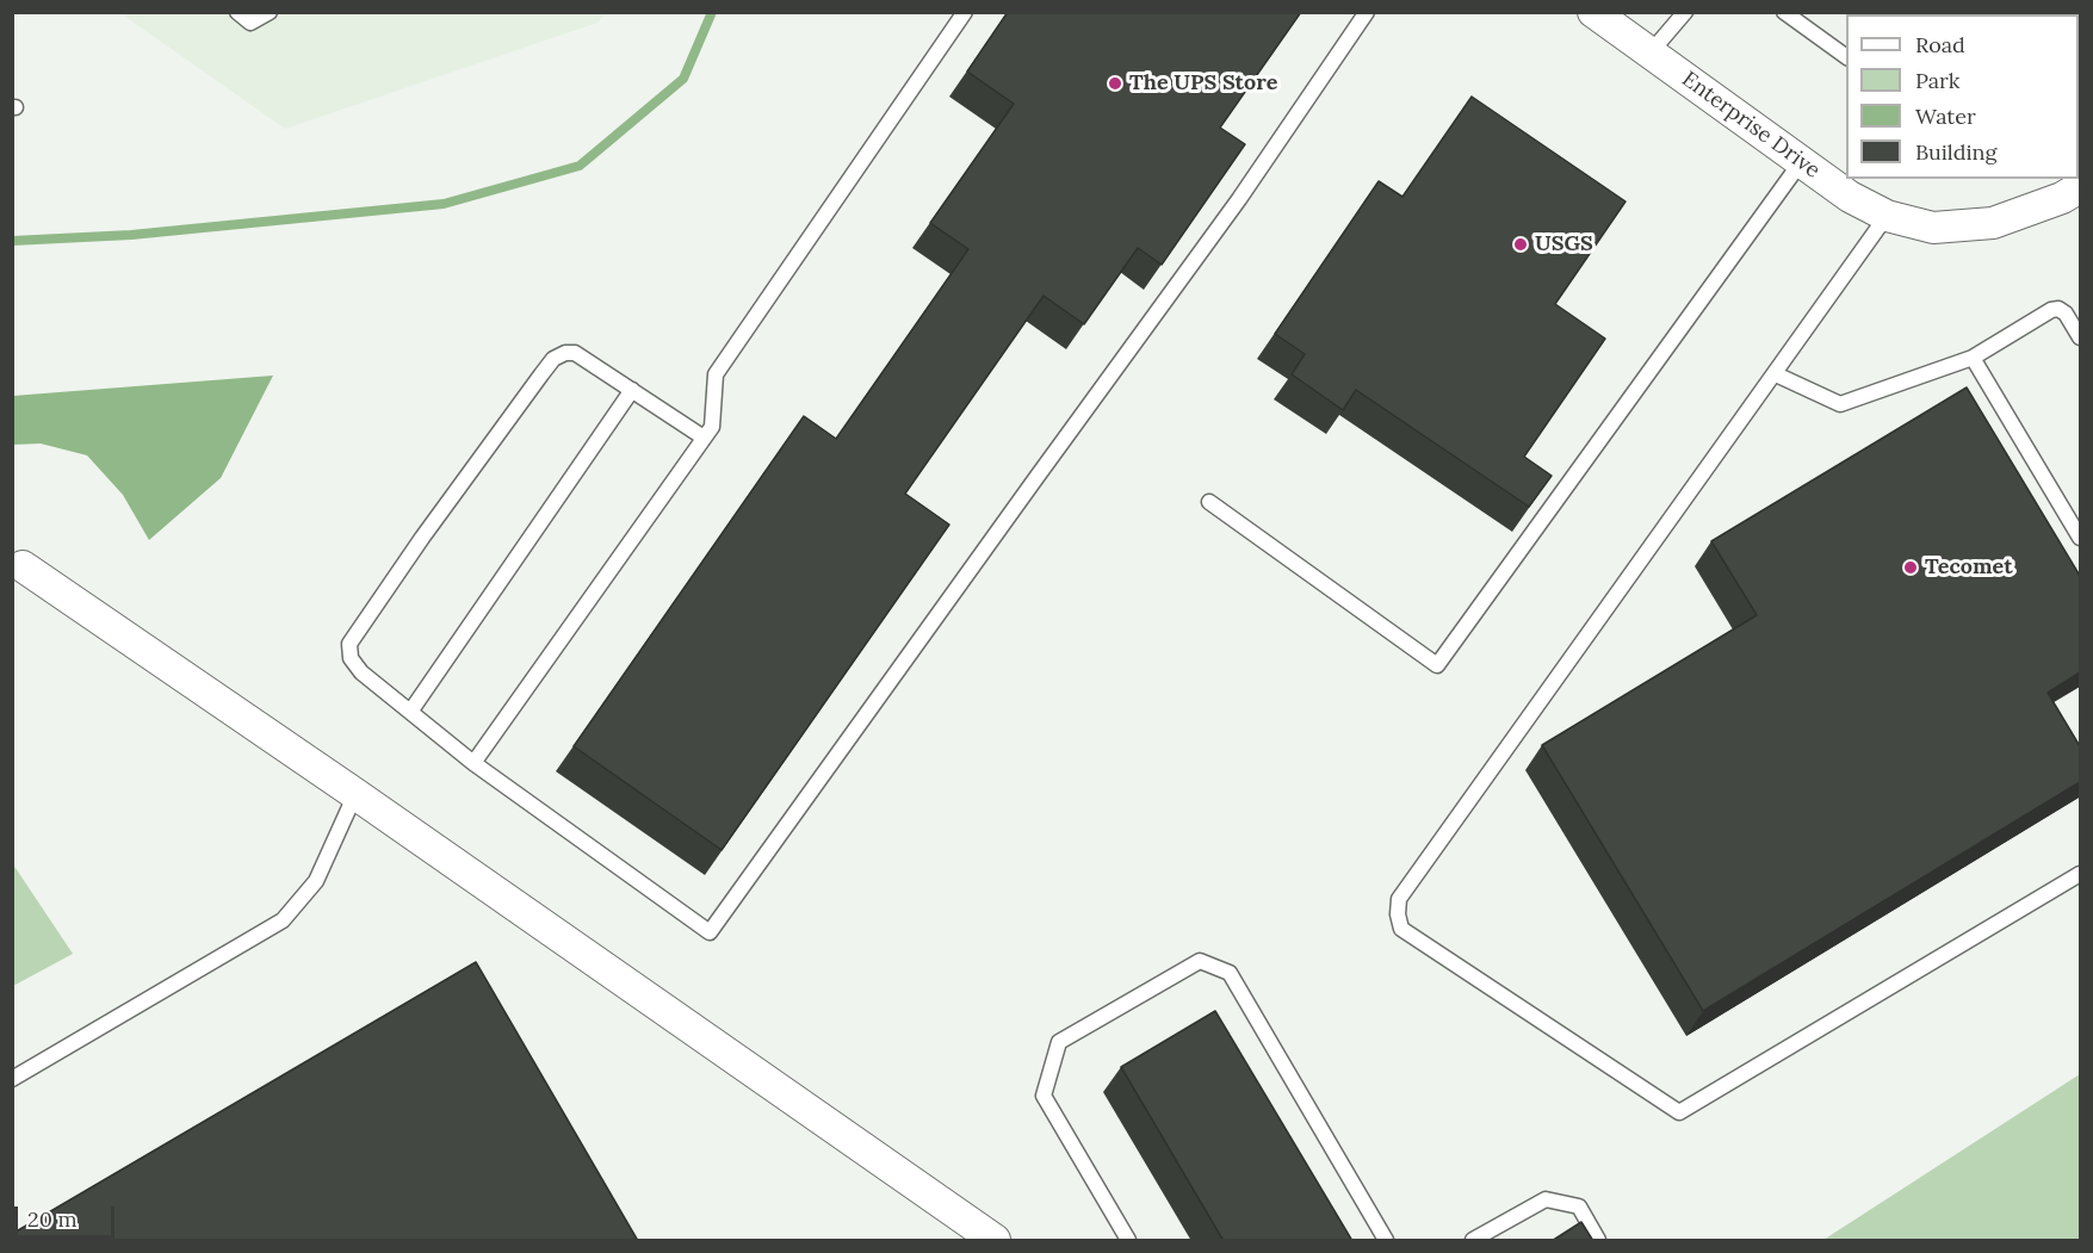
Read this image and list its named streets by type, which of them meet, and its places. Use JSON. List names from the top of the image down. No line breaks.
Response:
{"streets":{"street":["Enterprise Drive"]},"places":["The UPS Store","USGS","Tecomet"],"legend":["Road","Park","Water","Building"],"scale_bar":"20 m"}
